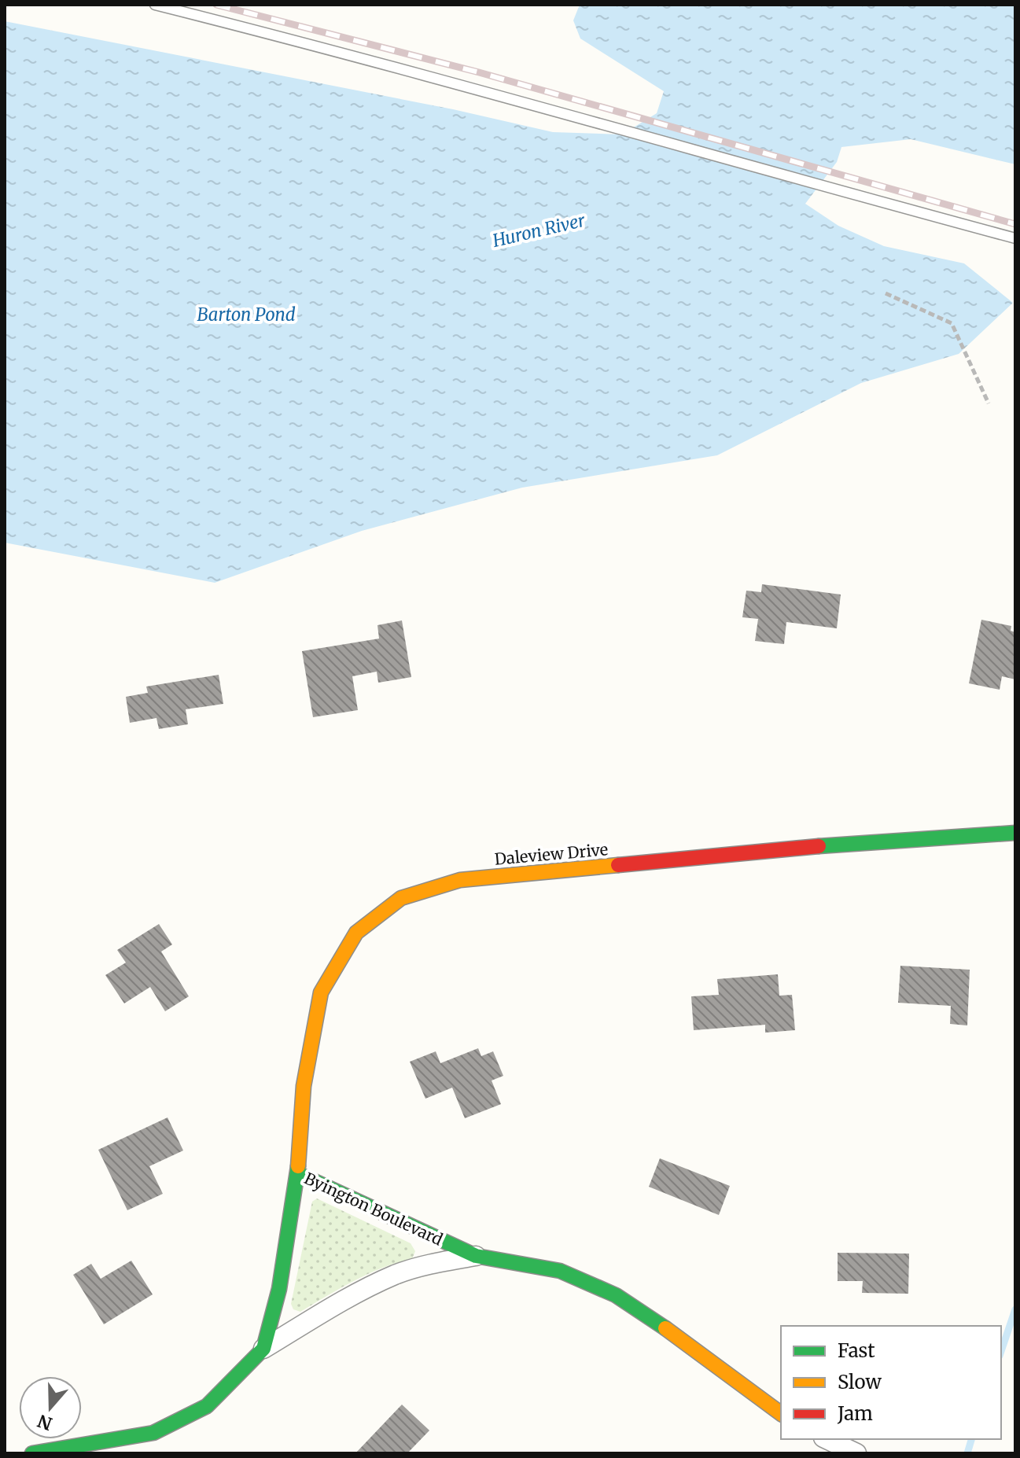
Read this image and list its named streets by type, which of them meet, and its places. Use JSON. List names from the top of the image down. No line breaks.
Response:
{"streets":{"street":["Daleview Drive","Byington Boulevard"]},"crossings":[["Daleview Drive","Byington Boulevard"]],"water":["Huron River","Barton Pond"],"legend":["Fast","Slow","Jam"],"north":"bottom"}
